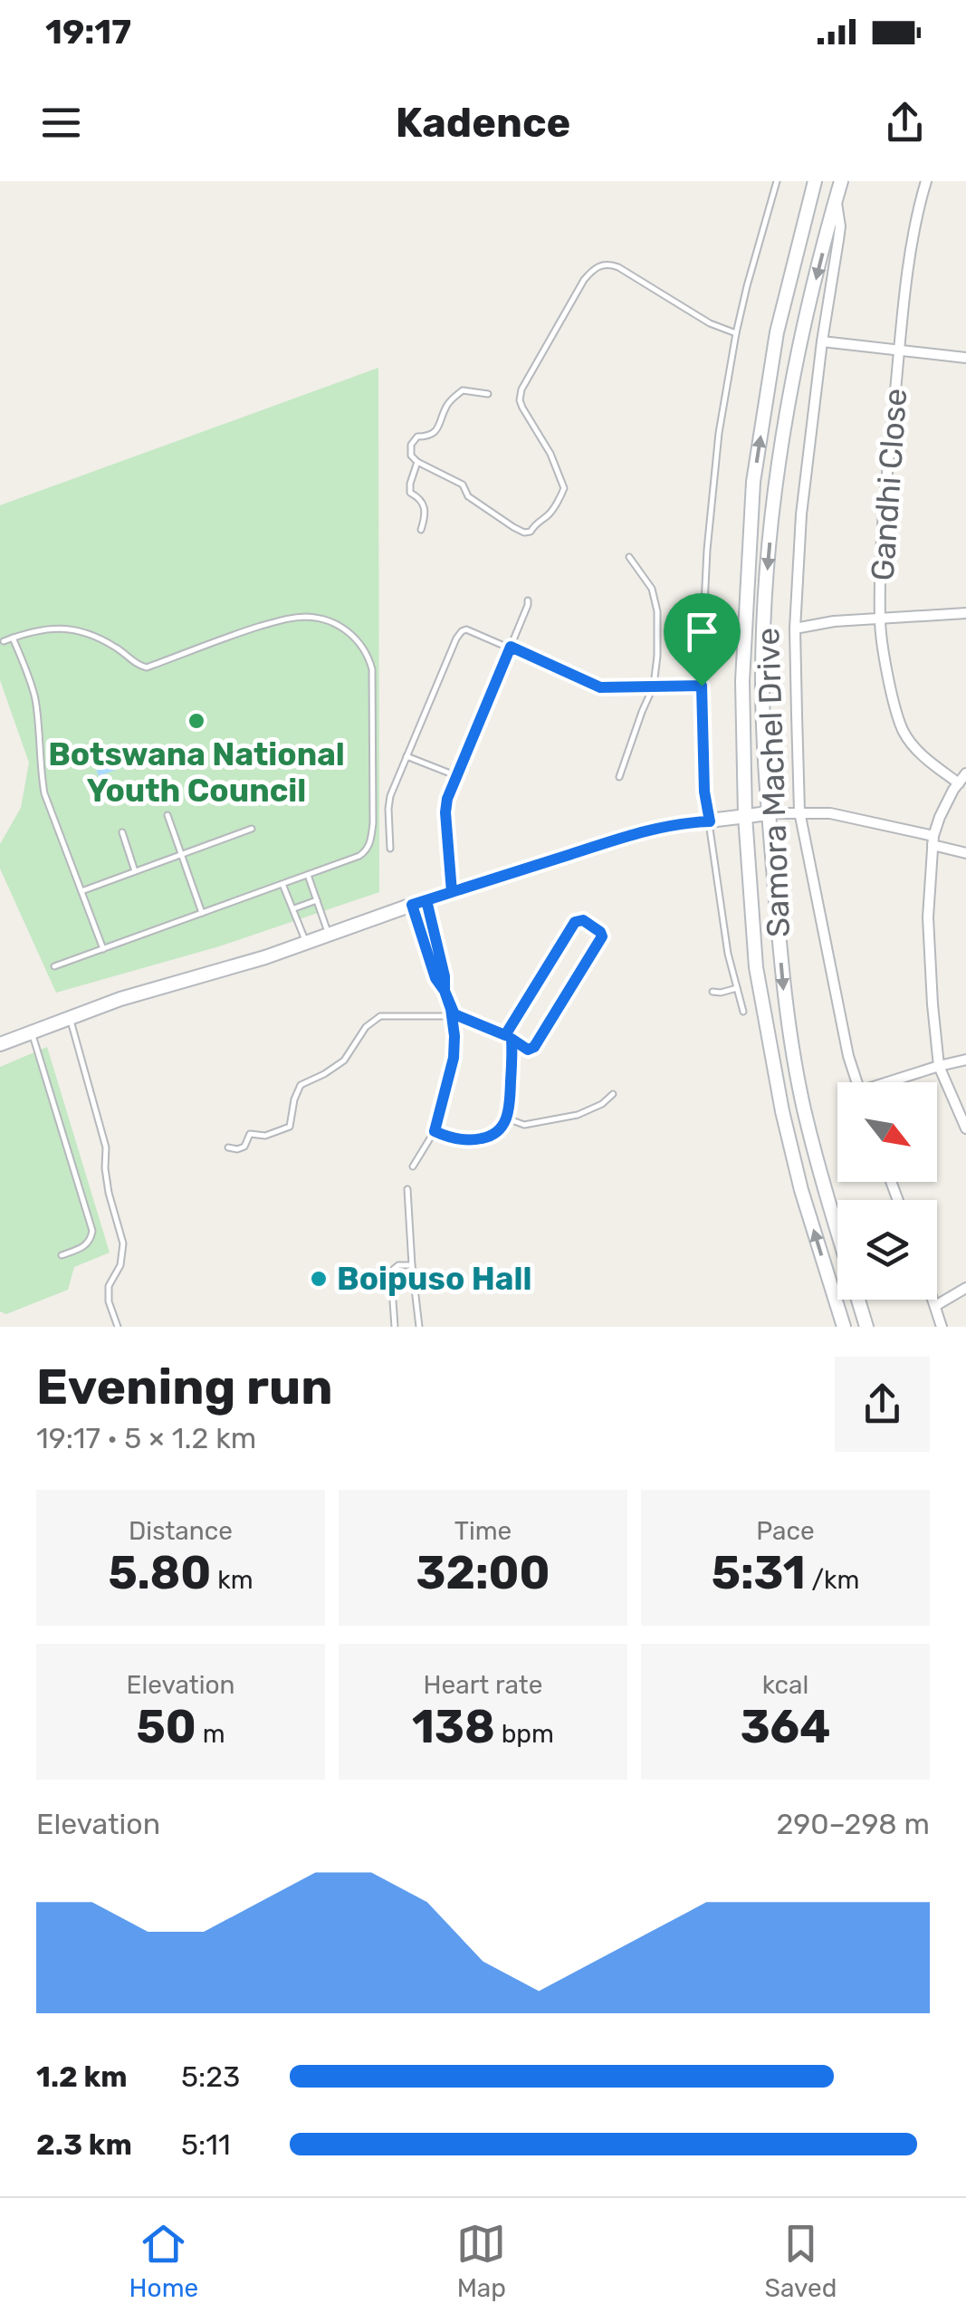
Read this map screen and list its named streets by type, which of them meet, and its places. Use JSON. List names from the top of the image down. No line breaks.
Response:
{"streets":{"main road":["Samora Machel Drive"],"street":["Gandhi Close"]},"places":["Botswana National Youth Council","Boipuso Hall"],"north":"bottom right","page":{"status":"19:17","header":"Kadence","heading":["Evening run","19:17 · 5 × 1.2 km"],"stats":[["Distance","5.80 km"],["Time","32:00"],["Pace","5:31 /km"],["Elevation","50 m"],["Heart rate","138 bpm"],["kcal","364"]],"chart":["Elevation","290–298 m"],"list":[{"name":"1.2 km","note":"5:23"},{"name":"2.3 km","note":"5:11"}],"tabs":["Home","Map","Saved"]}}
